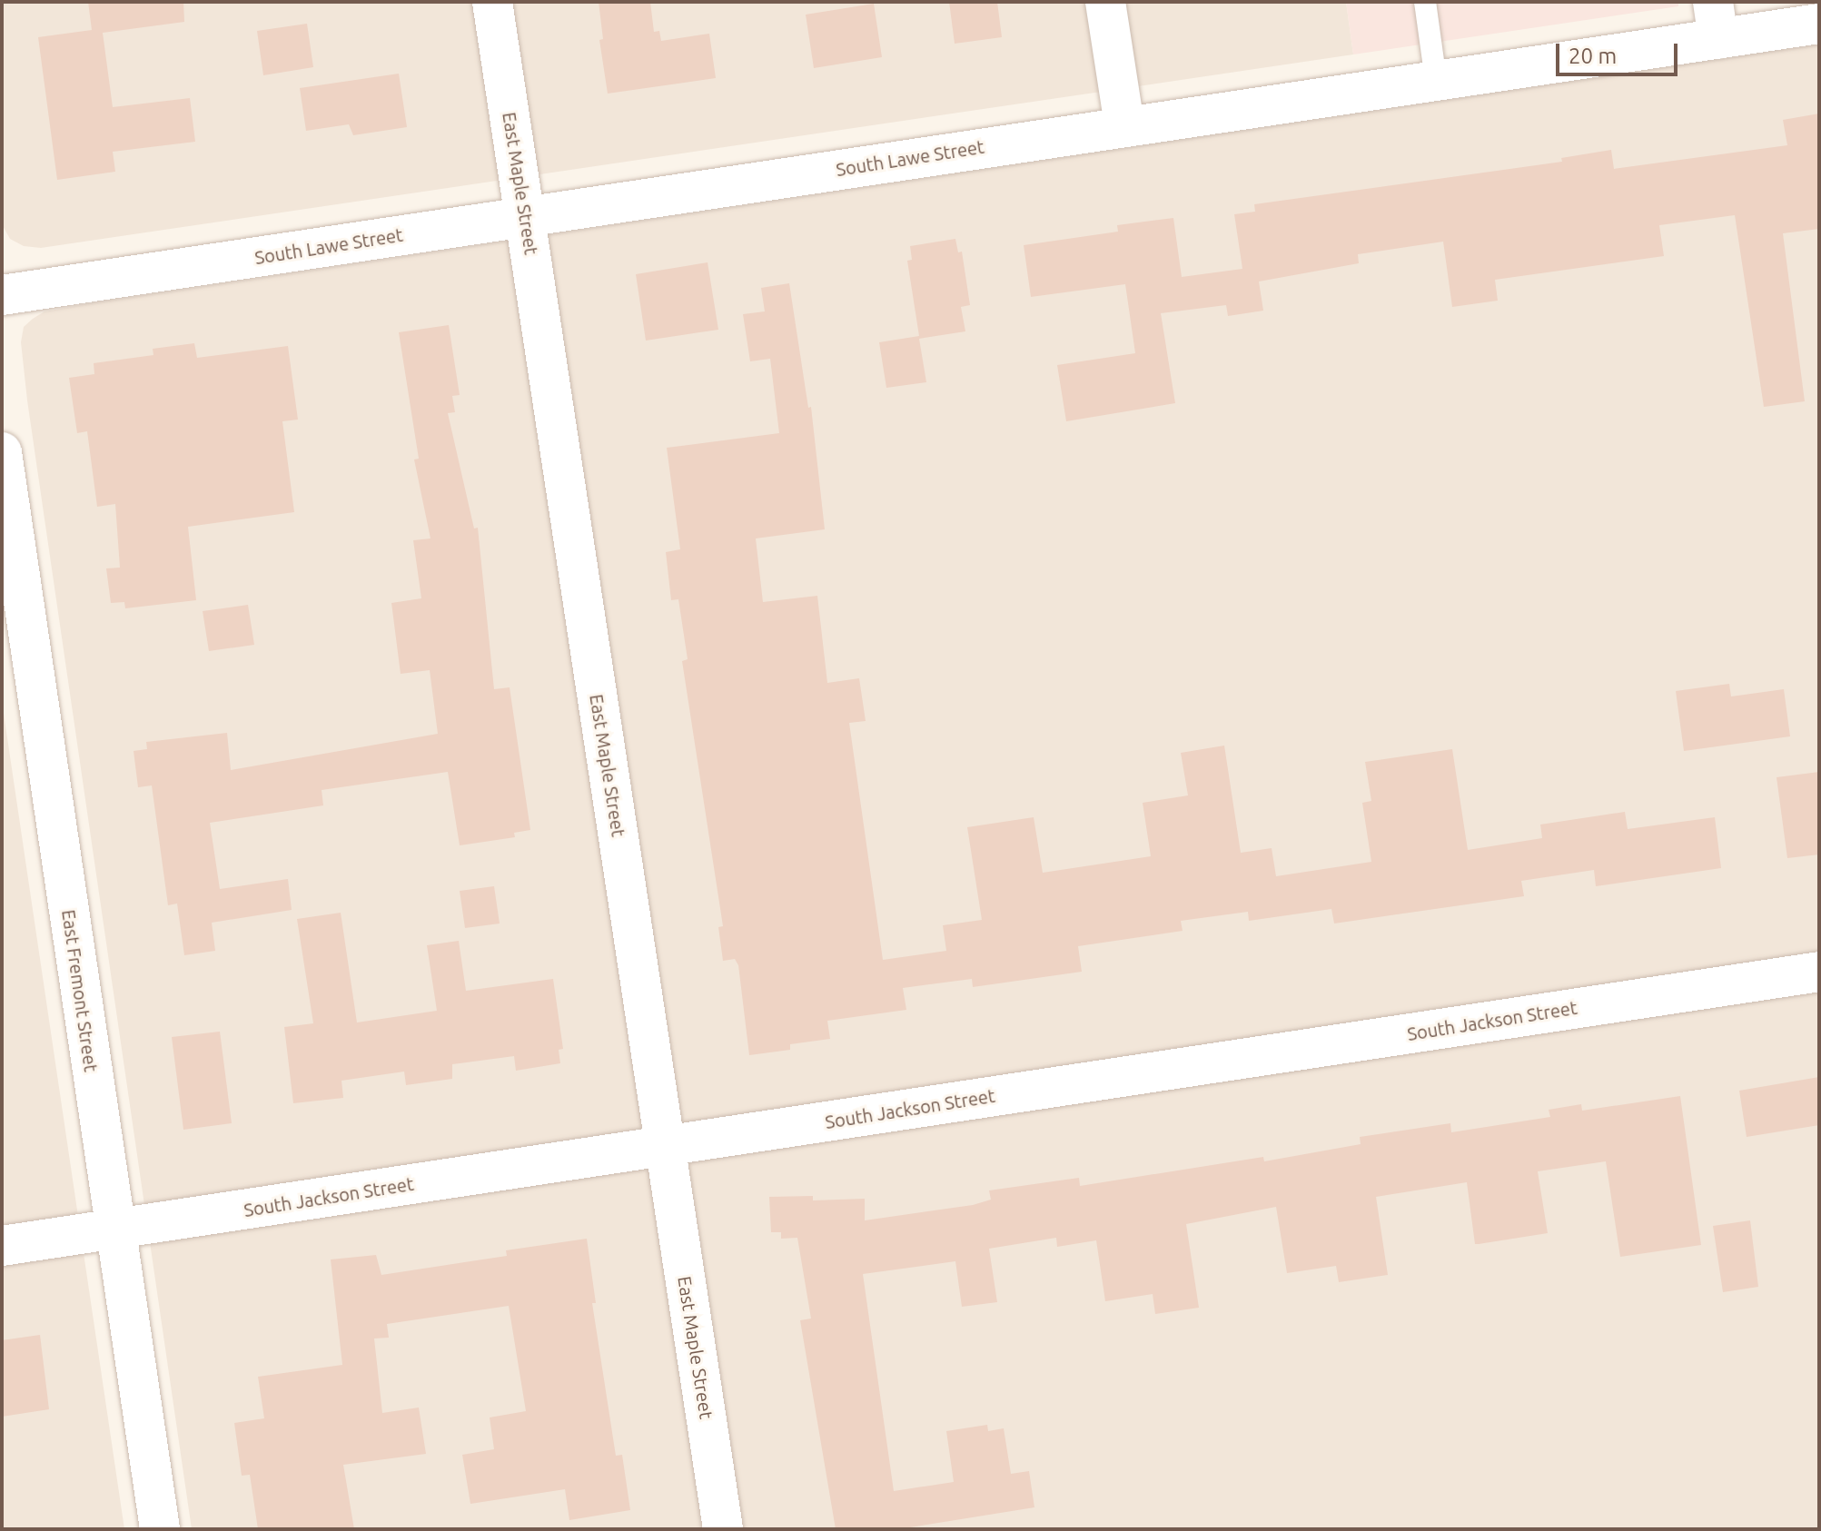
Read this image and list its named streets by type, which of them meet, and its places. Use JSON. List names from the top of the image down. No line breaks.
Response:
{"streets":{"street":["South Lawe Street","East Maple Street","East Fremont Street","South Jackson Street"]},"crossings":[["South Lawe Street","East Maple Street"],["East Maple Street","South Jackson Street"],["East Fremont Street","South Jackson Street"]],"scale_bar":"20 m"}
